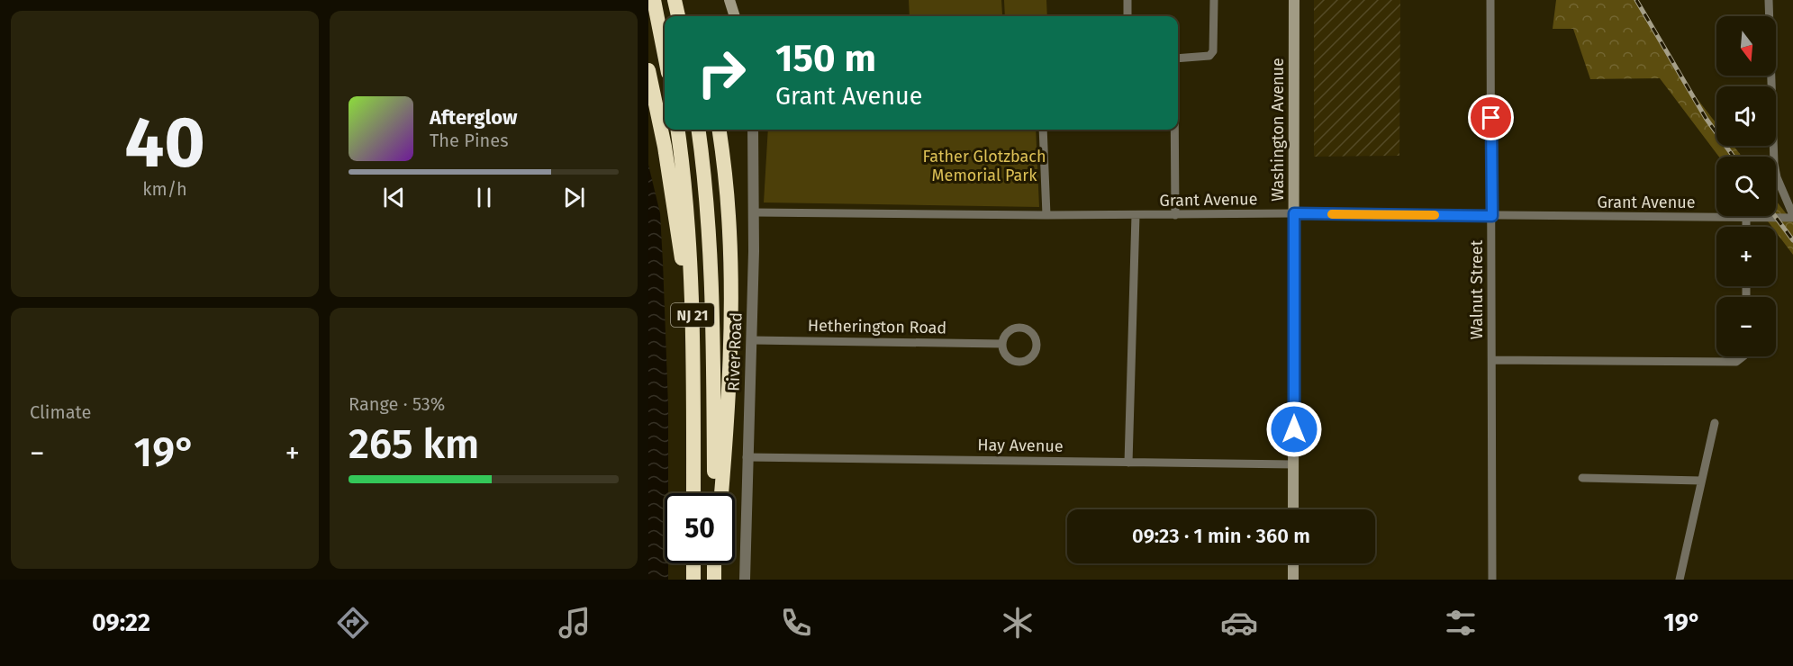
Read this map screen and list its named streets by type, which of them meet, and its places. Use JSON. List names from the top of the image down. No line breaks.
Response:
{"streets":{"highway":["NJ 21"],"main road":["Washington Avenue"],"street":["Grant Avenue","Walnut Street","Hetherington Road","River Road","Hay Avenue"]},"crossings":[["Washington Avenue","Grant Avenue"],["Washington Avenue","Hay Avenue"],["Grant Avenue","Walnut Street"],["Grant Avenue","River Road"],["Hetherington Road","River Road"],["River Road","Hay Avenue"]],"parks":["Father Glotzbach Memorial Park"],"north":"bottom","page":{"tile":[["40","km/h"],"Climate",["Range · 53%","265 km"]],"map_buttons":["+","−"],"turn":["150 m","Grant Avenue"],"song":["Afterglow","The Pines"],"heat":["−","19°","+"],"limit":"50","trip":"09:23 · 1 min · 360 m","tabs":["09:22","19°"]}}
